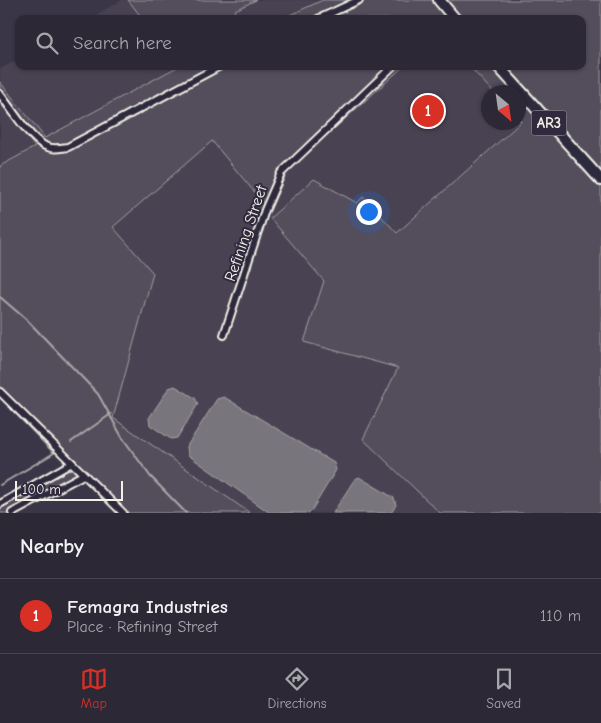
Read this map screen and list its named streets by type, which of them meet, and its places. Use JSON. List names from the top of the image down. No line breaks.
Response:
{"streets":{"main road":["AR3"],"street":["Refining Street"]},"scale_bar":"100 m","north":"bottom right","page":{"search":"Search here","pins":"1","scale":"100 m","heading":"Nearby","list":[{"mark":"1","name":"Femagra Industries","note":"Place · Refining Street","value":"110 m"}],"nav":["Map","Directions","Saved"]}}
